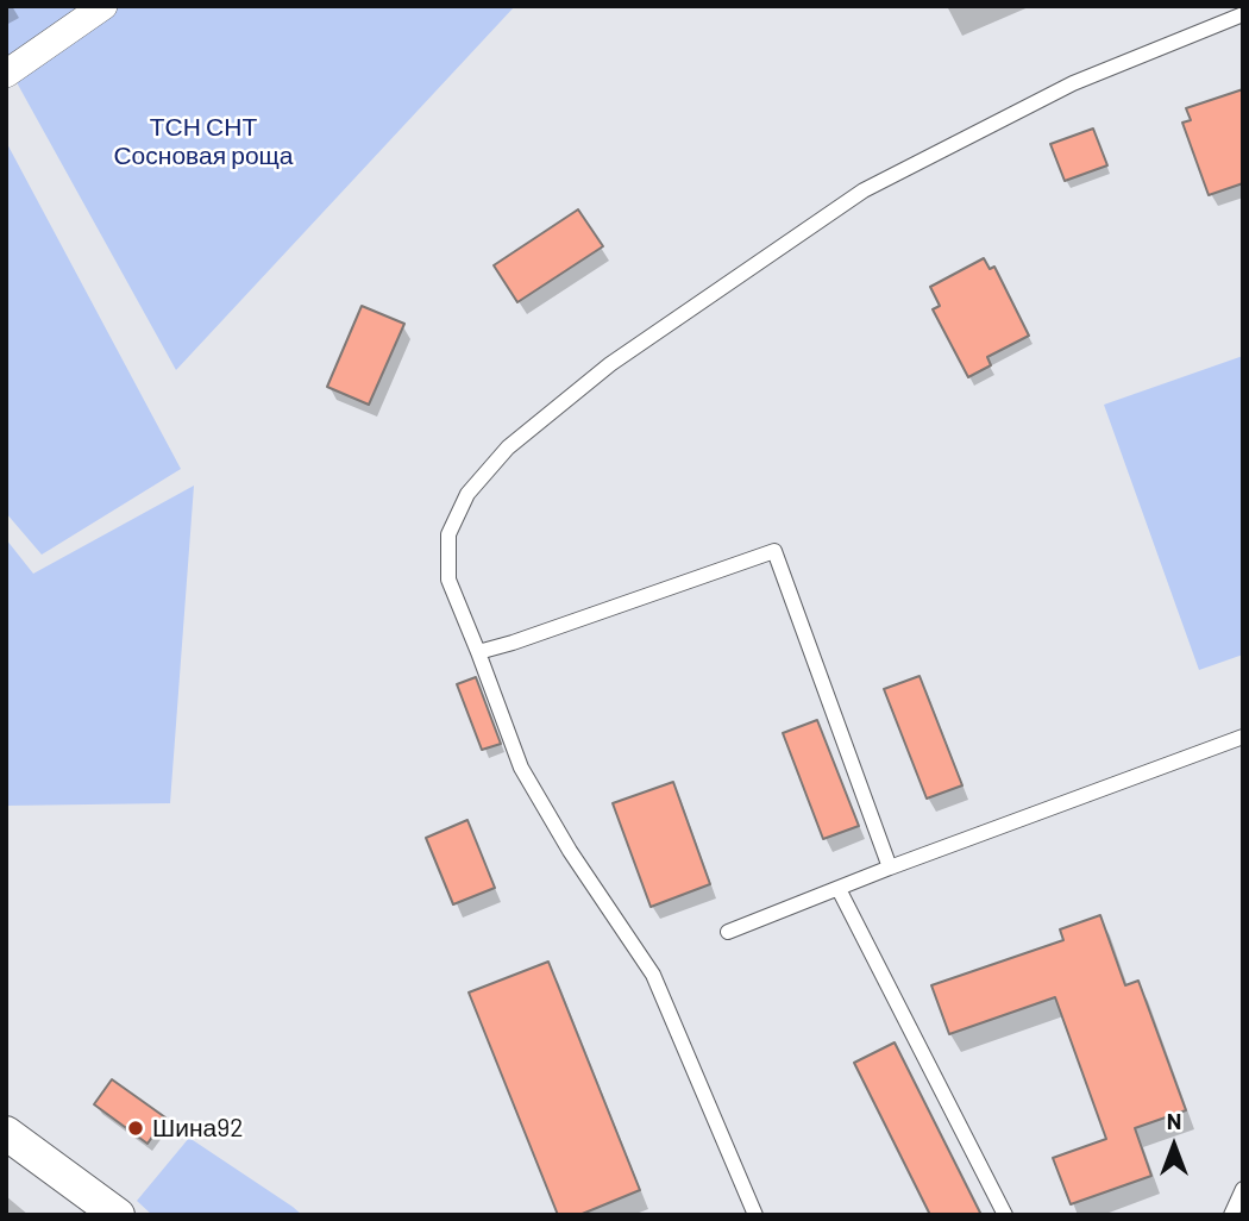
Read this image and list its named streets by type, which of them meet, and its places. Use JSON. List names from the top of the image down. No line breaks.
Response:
{"parks":["ТСН СНТ Сосновая роща"],"places":["Шина92"],"north":"top"}
